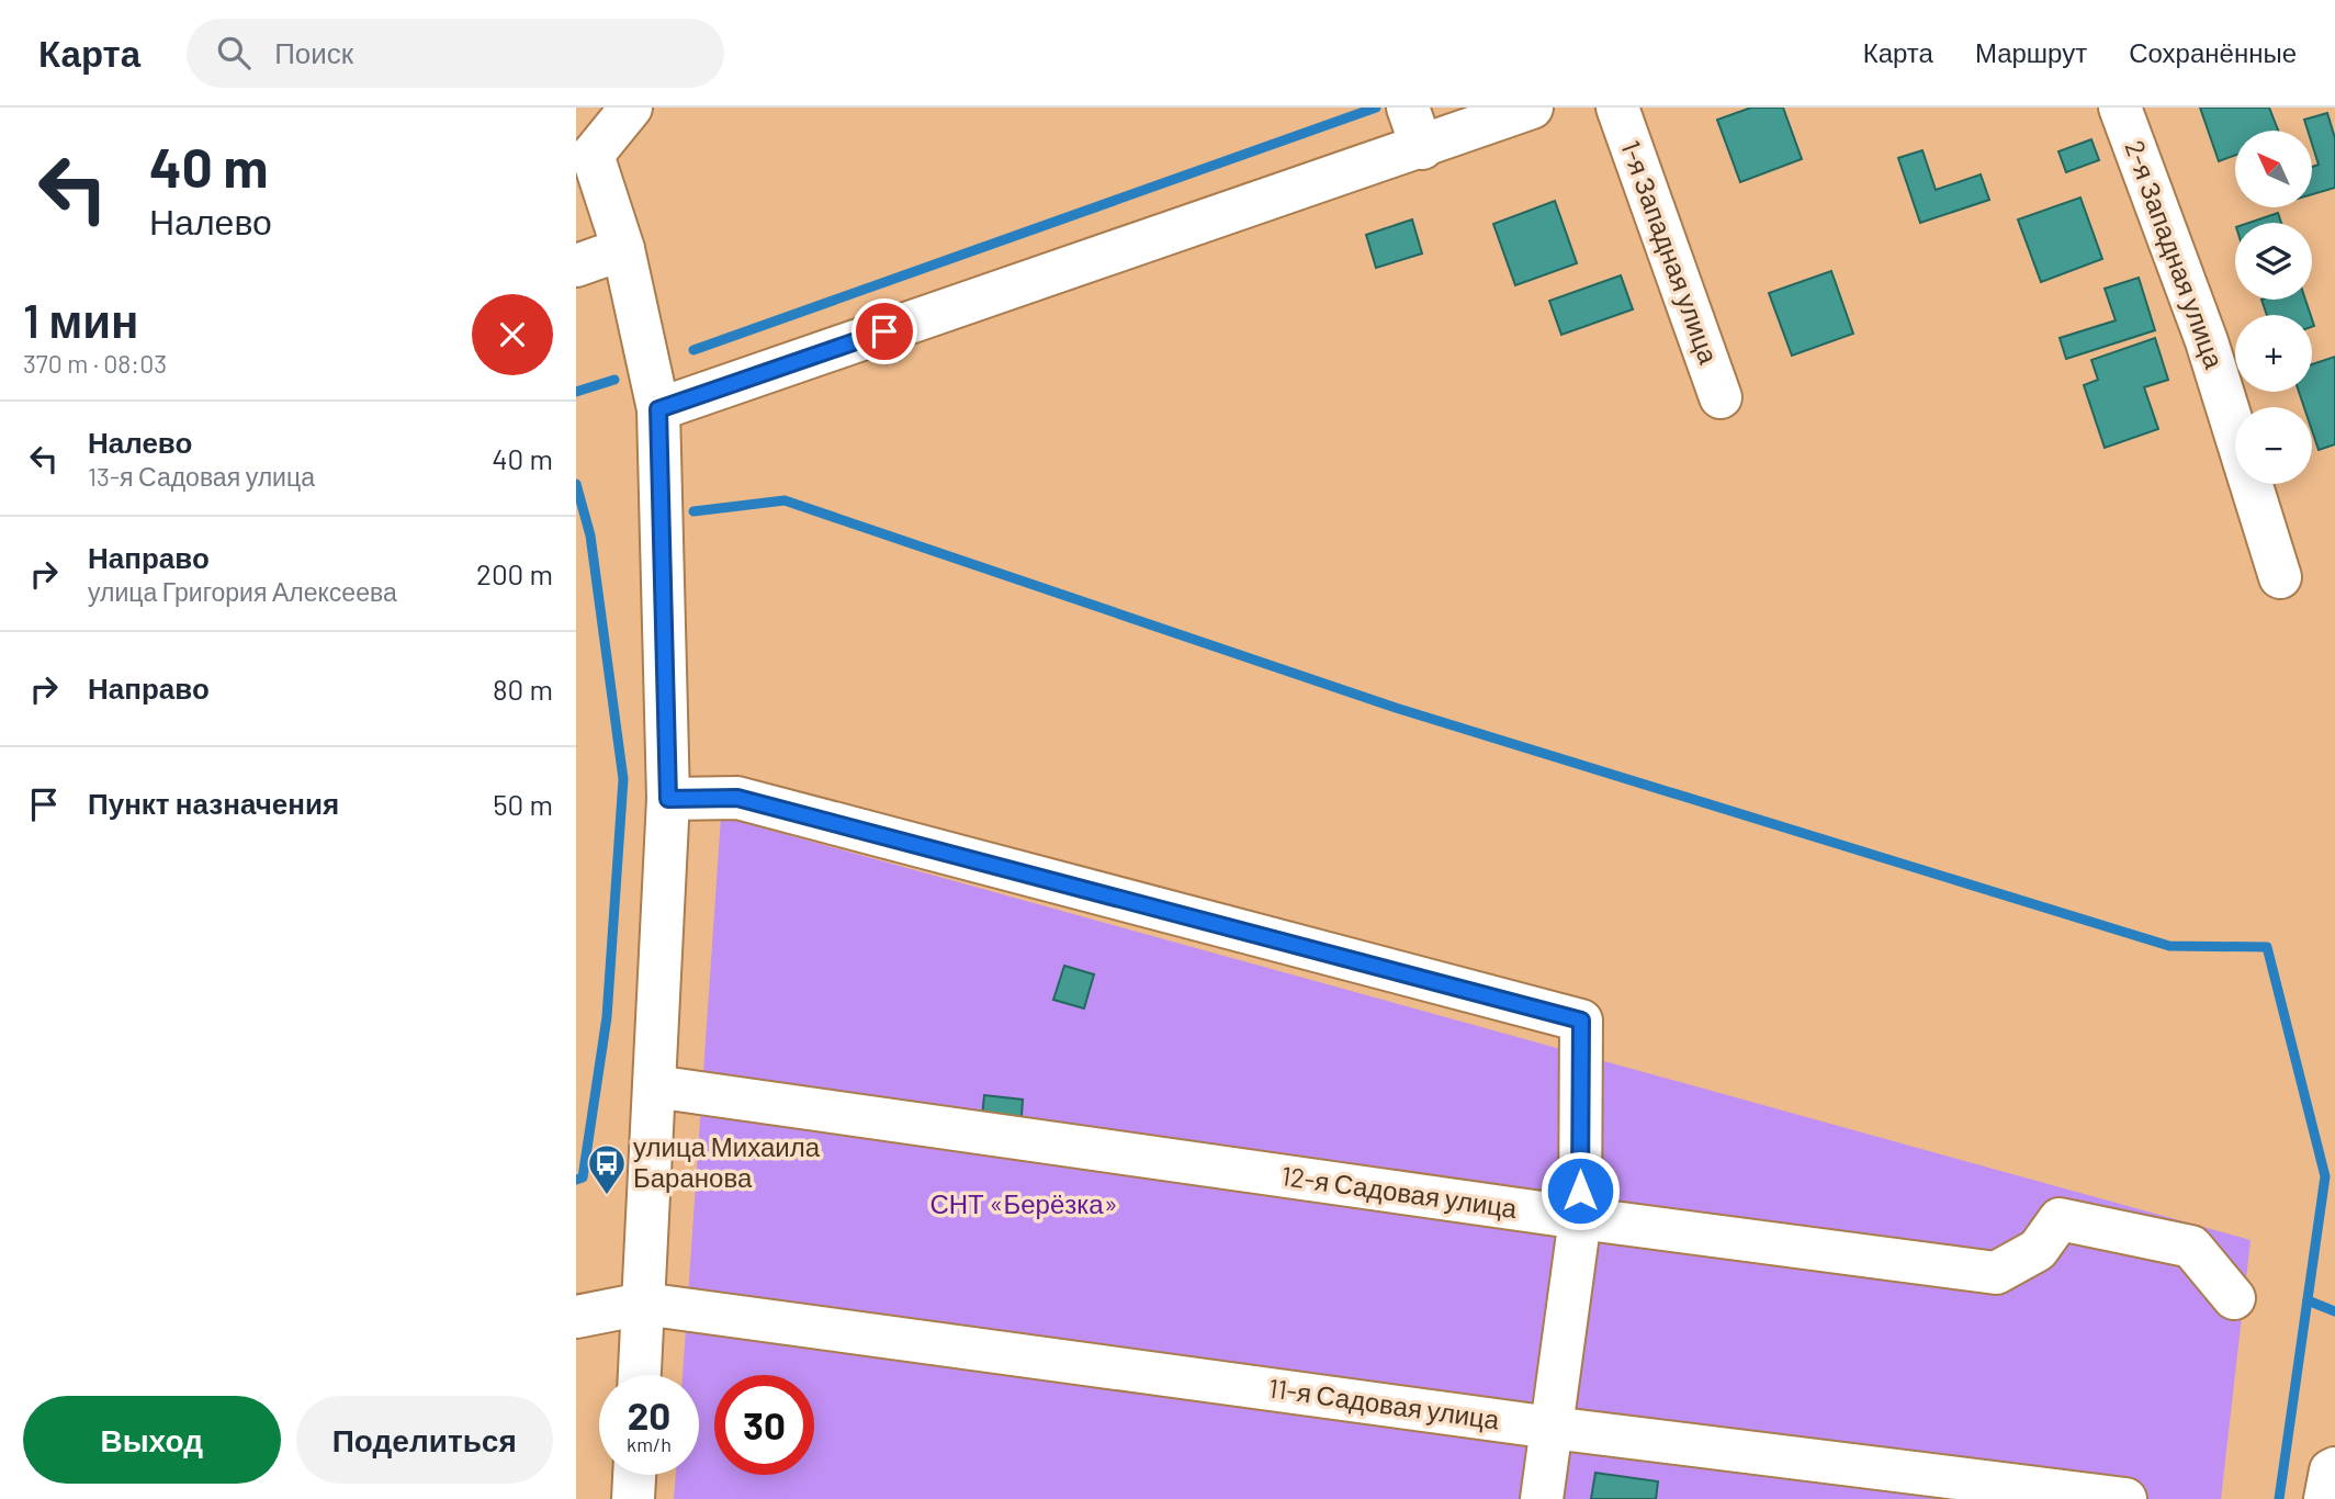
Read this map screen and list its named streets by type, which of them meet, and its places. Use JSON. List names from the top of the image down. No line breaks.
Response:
{"streets":{"street":["1-я Западная улица","2-я Западная улица","12-я Садовая улица","11-я Садовая улица"]},"parks":["СНТ «Берёзка»"],"places":{"bus stop":["улица Михаила Баранова"]},"north":"top left","page":{"header":"Карта","search":"Поиск","nav":["Карта","Маршрут","Сохранённые"],"turn":["40 m","Налево"],"map_buttons":["+","−"],"heading":["1 мин","370 m · 08:03"],"list":[{"name":"Налево","note":"13-я Садовая улица","value":"40 m"},{"name":"Направо","note":"улица Григория Алексеева","value":"200 m"},{"name":"Направо","value":"80 m"},{"name":"Пункт назначения","value":"50 m"}],"speed":"20 km/h","limit":"30","buttons":["Выход","Поделиться"]}}
